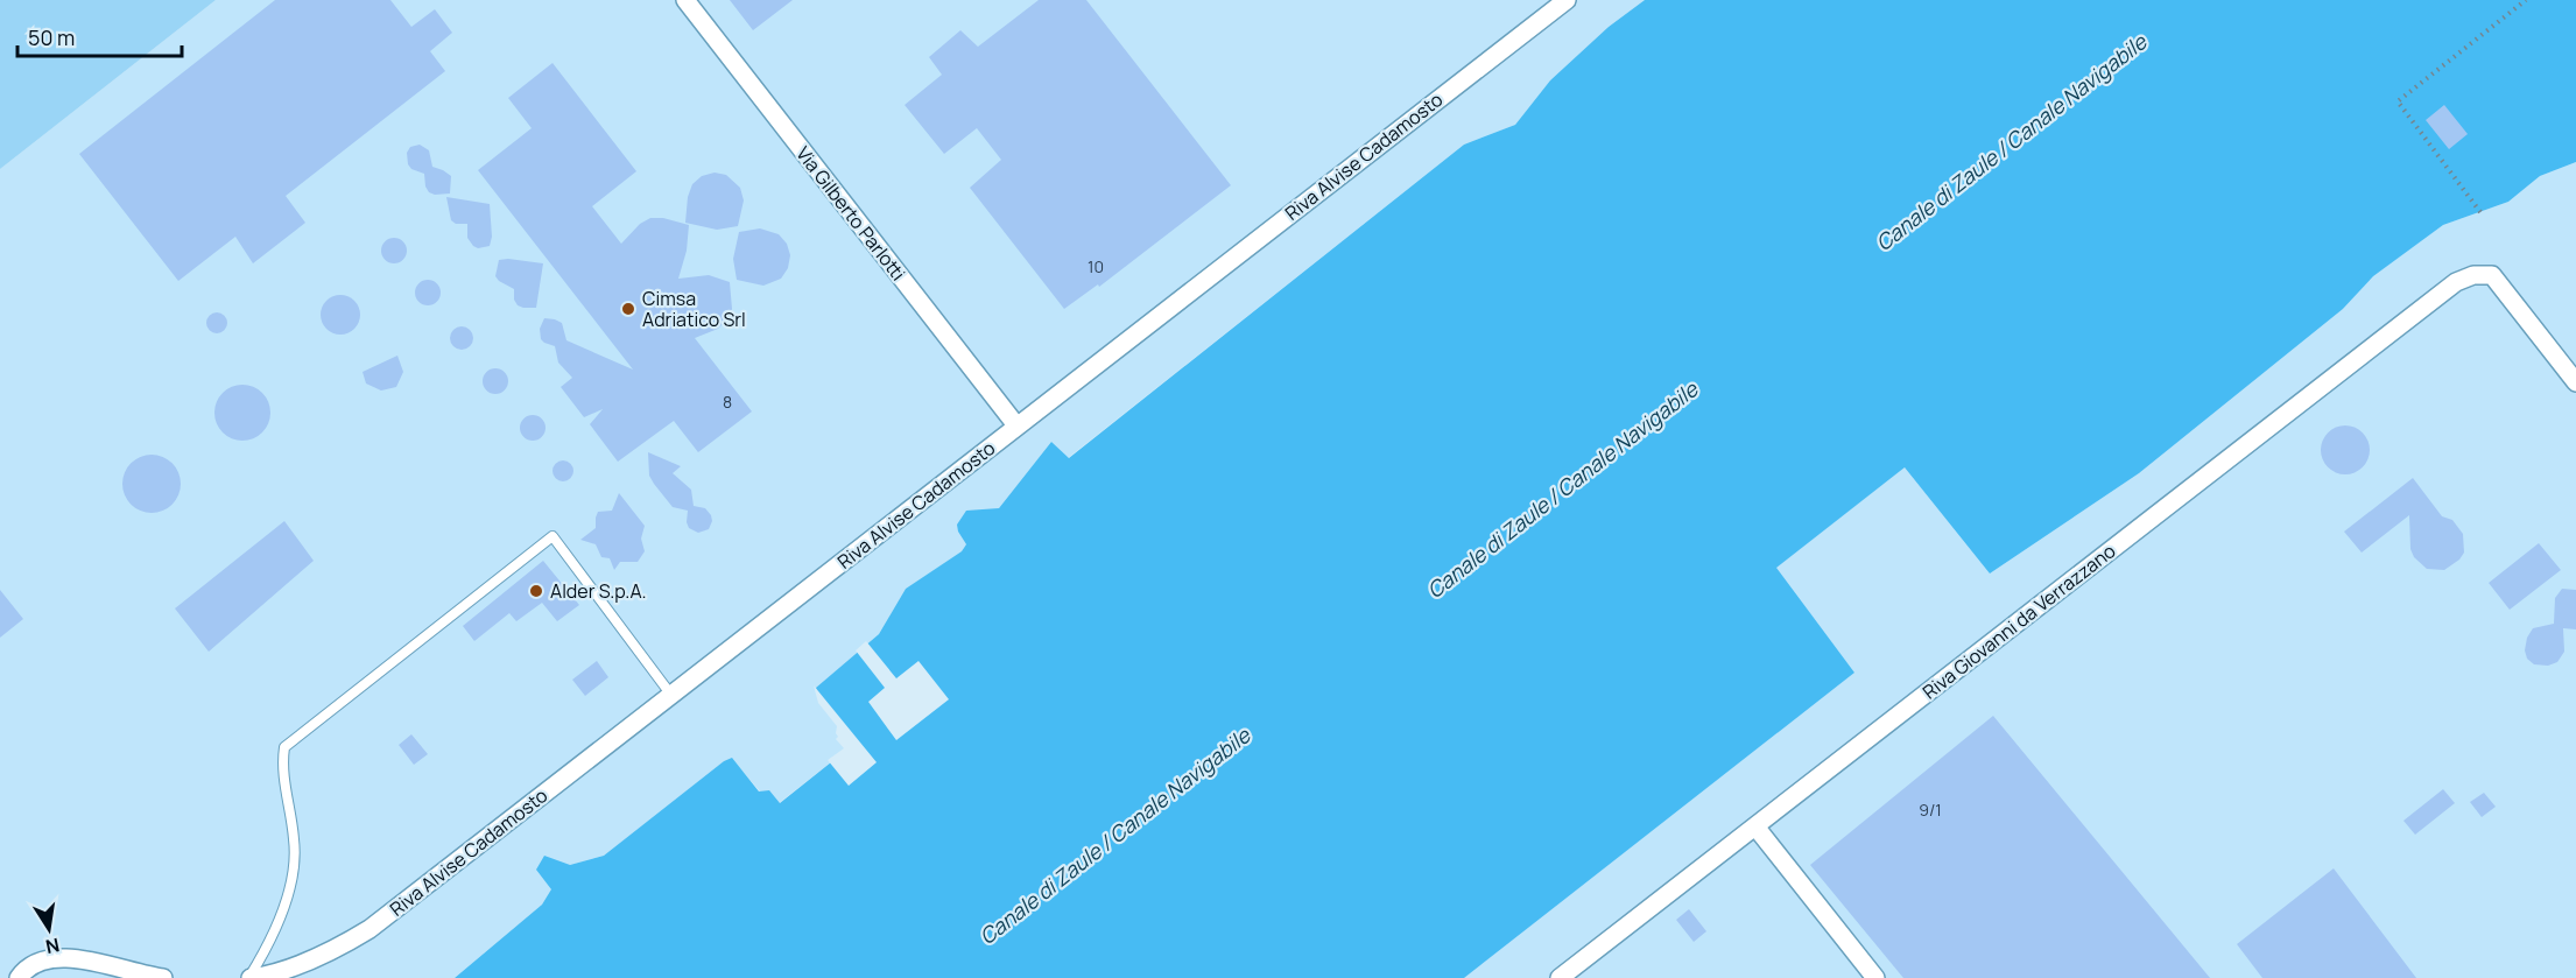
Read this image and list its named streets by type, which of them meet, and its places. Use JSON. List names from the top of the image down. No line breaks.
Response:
{"streets":{"street":["Riva Alvise Cadamosto","Via Gilberto Parlotti","Riva Giovanni da Verrazzano"]},"crossings":[["Riva Alvise Cadamosto","Via Gilberto Parlotti"]],"water":["Canale di Zaule / Canale Navigabile"],"places":["Cimsa Adriatico Srl","Alder S.p.A."],"house_numbers":["10","8","9/1"],"scale_bar":"50 m","north":"bottom"}
